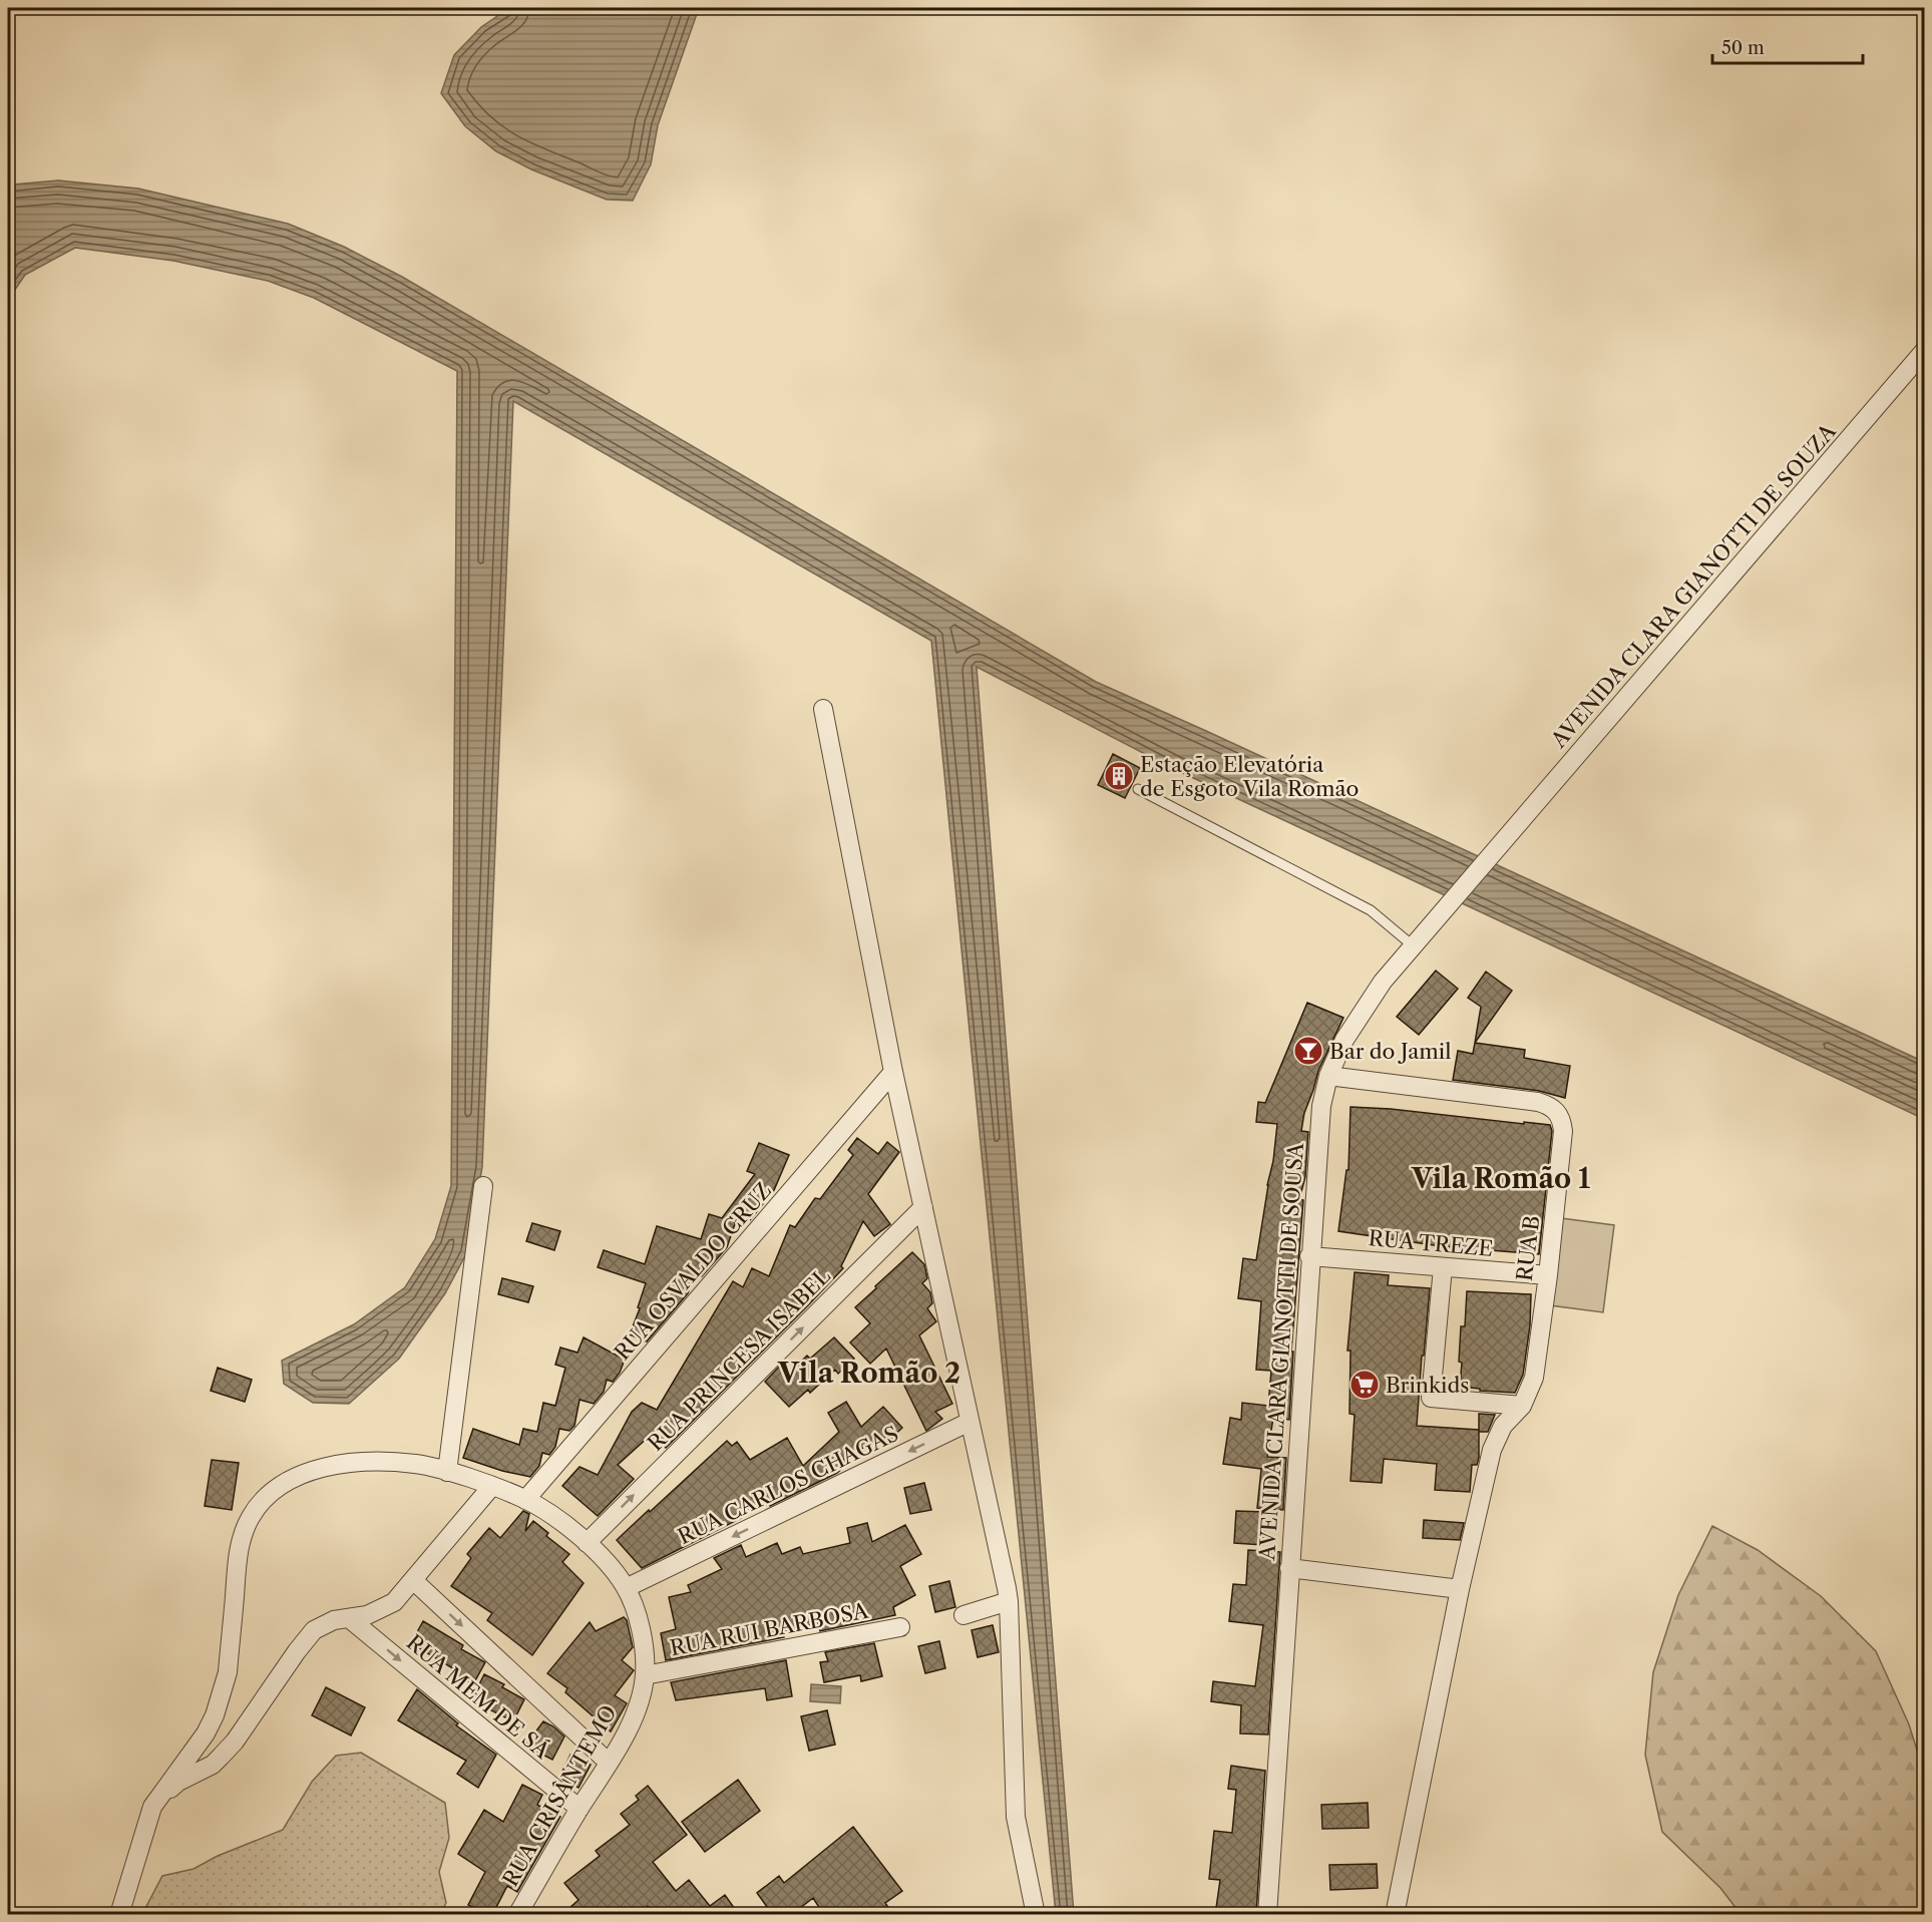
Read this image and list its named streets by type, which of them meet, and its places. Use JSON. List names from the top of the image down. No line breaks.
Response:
{"streets":{"street":["AVENIDA CLARA GIANOTTI DE SOUZA","RUA TREZE","RUA B","RUA OSVALDO CRUZ","AVENIDA CLARA GIANOTTI DE SOUSA","RUA PRINCESA ISABEL","RUA CARLOS CHAGAS","RUA RUI BARBOSA","RUA MEM DE SÁ","RUA CRISÂNTEMO"]},"crossings":[["AVENIDA CLARA GIANOTTI DE SOUZA","AVENIDA CLARA GIANOTTI DE SOUSA"],["RUA TREZE","RUA B"],["RUA TREZE","AVENIDA CLARA GIANOTTI DE SOUSA"],["RUA B","AVENIDA CLARA GIANOTTI DE SOUSA"],["RUA OSVALDO CRUZ","RUA CRISÂNTEMO"],["RUA PRINCESA ISABEL","RUA CRISÂNTEMO"],["RUA CARLOS CHAGAS","RUA CRISÂNTEMO"],["RUA RUI BARBOSA","RUA CRISÂNTEMO"],["RUA MEM DE SÁ","RUA CRISÂNTEMO"]],"one_way":["RUA PRINCESA ISABEL","RUA CARLOS CHAGAS"],"districts":["Vila Romão 1","Vila Romão 2"],"places":{"building":["Estação Elevatória de Esgoto Vila Romão"],"bar":["Bar do Jamil"],"supermarket":["Brinkids"]},"scale_bar":"50 m"}
